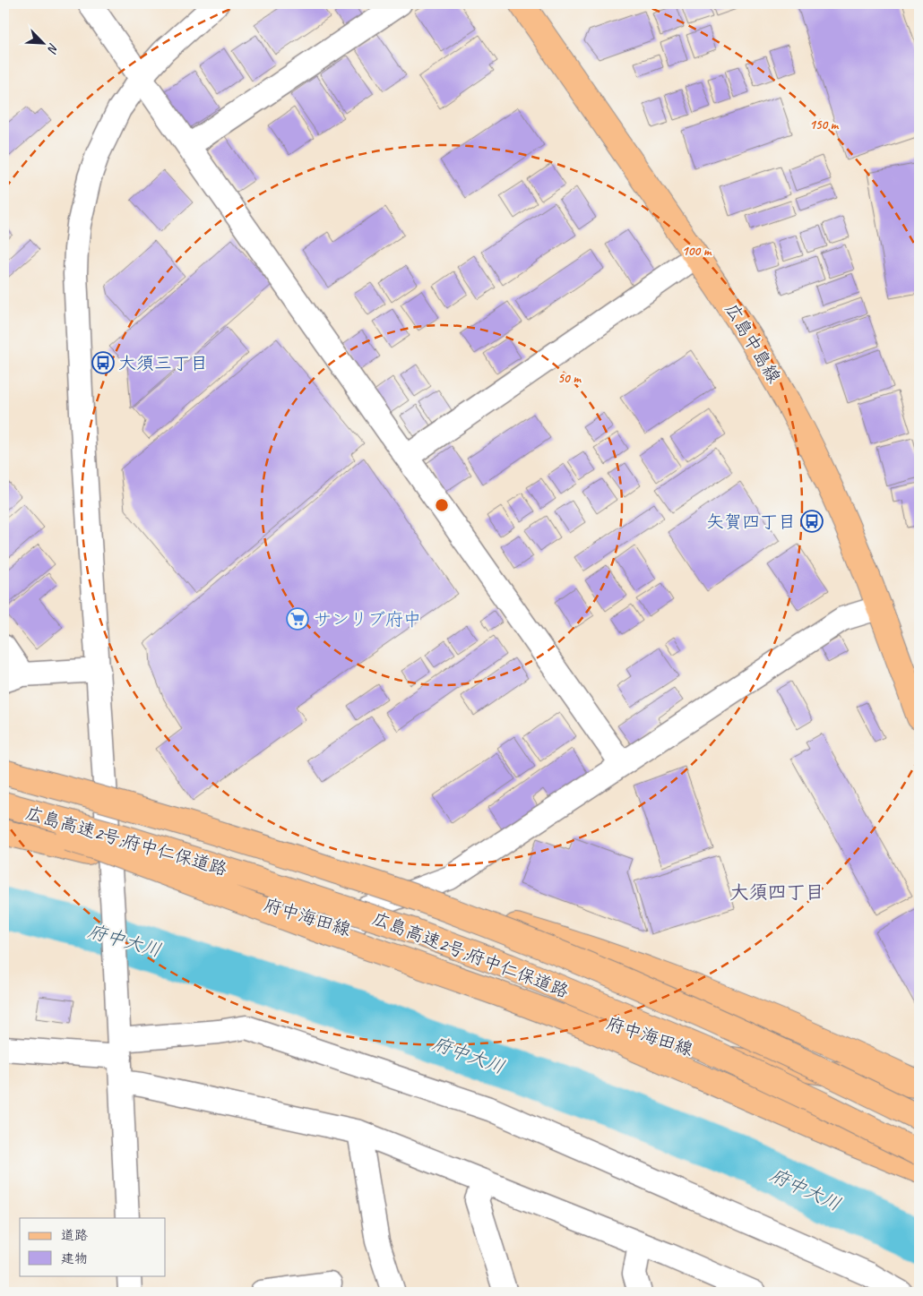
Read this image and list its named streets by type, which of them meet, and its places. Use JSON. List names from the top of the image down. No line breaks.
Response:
{"streets":{"main road":["広島中島線","広島高速2号;府中仁保道路","府中海田線"]},"districts":["大須四丁目"],"water":["府中大川"],"places":{"bus stop":["大須三丁目","矢賀四丁目"],"supermarket":["サンリブ府中"]},"legend":["道路","建物"],"north":"bottom right","rings":["150 m","100 m","50 m"]}
